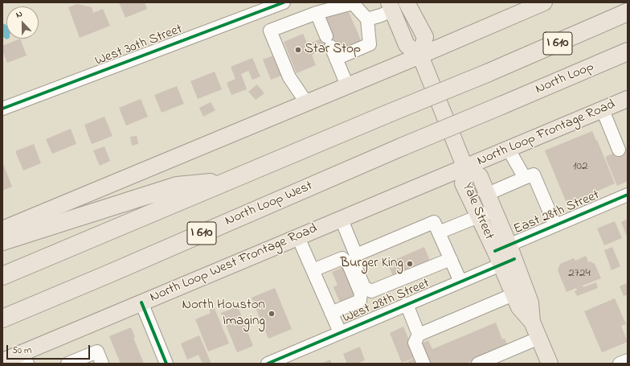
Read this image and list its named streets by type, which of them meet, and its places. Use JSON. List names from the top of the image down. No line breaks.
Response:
{"streets":{"highway":["I 610","North Loop","North Loop West"],"main road":["North Loop Frontage Road","Yale Street","North Loop West Frontage Road"],"street":["West 30th Street","East 28th Street","West 28th Street"]},"crossings":[["North Loop","North Loop West"],["North Loop Frontage Road","Yale Street"],["North Loop Frontage Road","North Loop West Frontage Road"],["Yale Street","East 28th Street"],["Yale Street","North Loop West Frontage Road"],["Yale Street","West 28th Street"],["East 28th Street","West 28th Street"]],"places":["Star Stop","Burger King","North Houston Imaging"],"house_numbers":["102","2724"],"scale_bar":"50 m","north":"top"}
